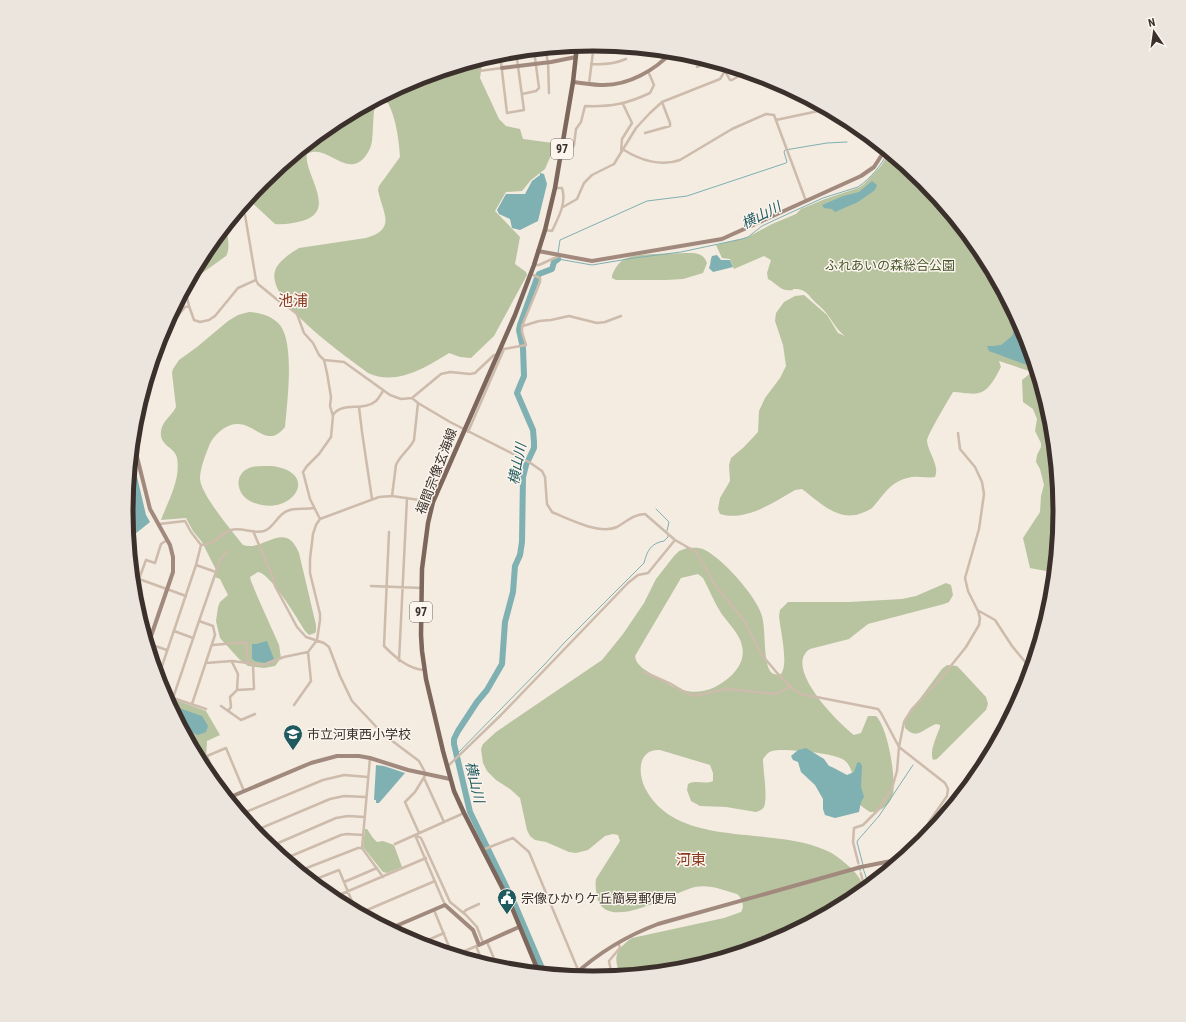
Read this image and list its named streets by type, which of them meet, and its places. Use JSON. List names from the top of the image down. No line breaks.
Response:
{"streets":{"main road":["97","福間宗像玄海線"]},"districts":["池浦","河東"],"water":["横山川"],"parks":["ふれあいの森総合公園"],"places":{"school or university":["市立河東西小学校"],"public building":["宗像ひかりケ丘簡易郵便局"]},"north":"top"}
